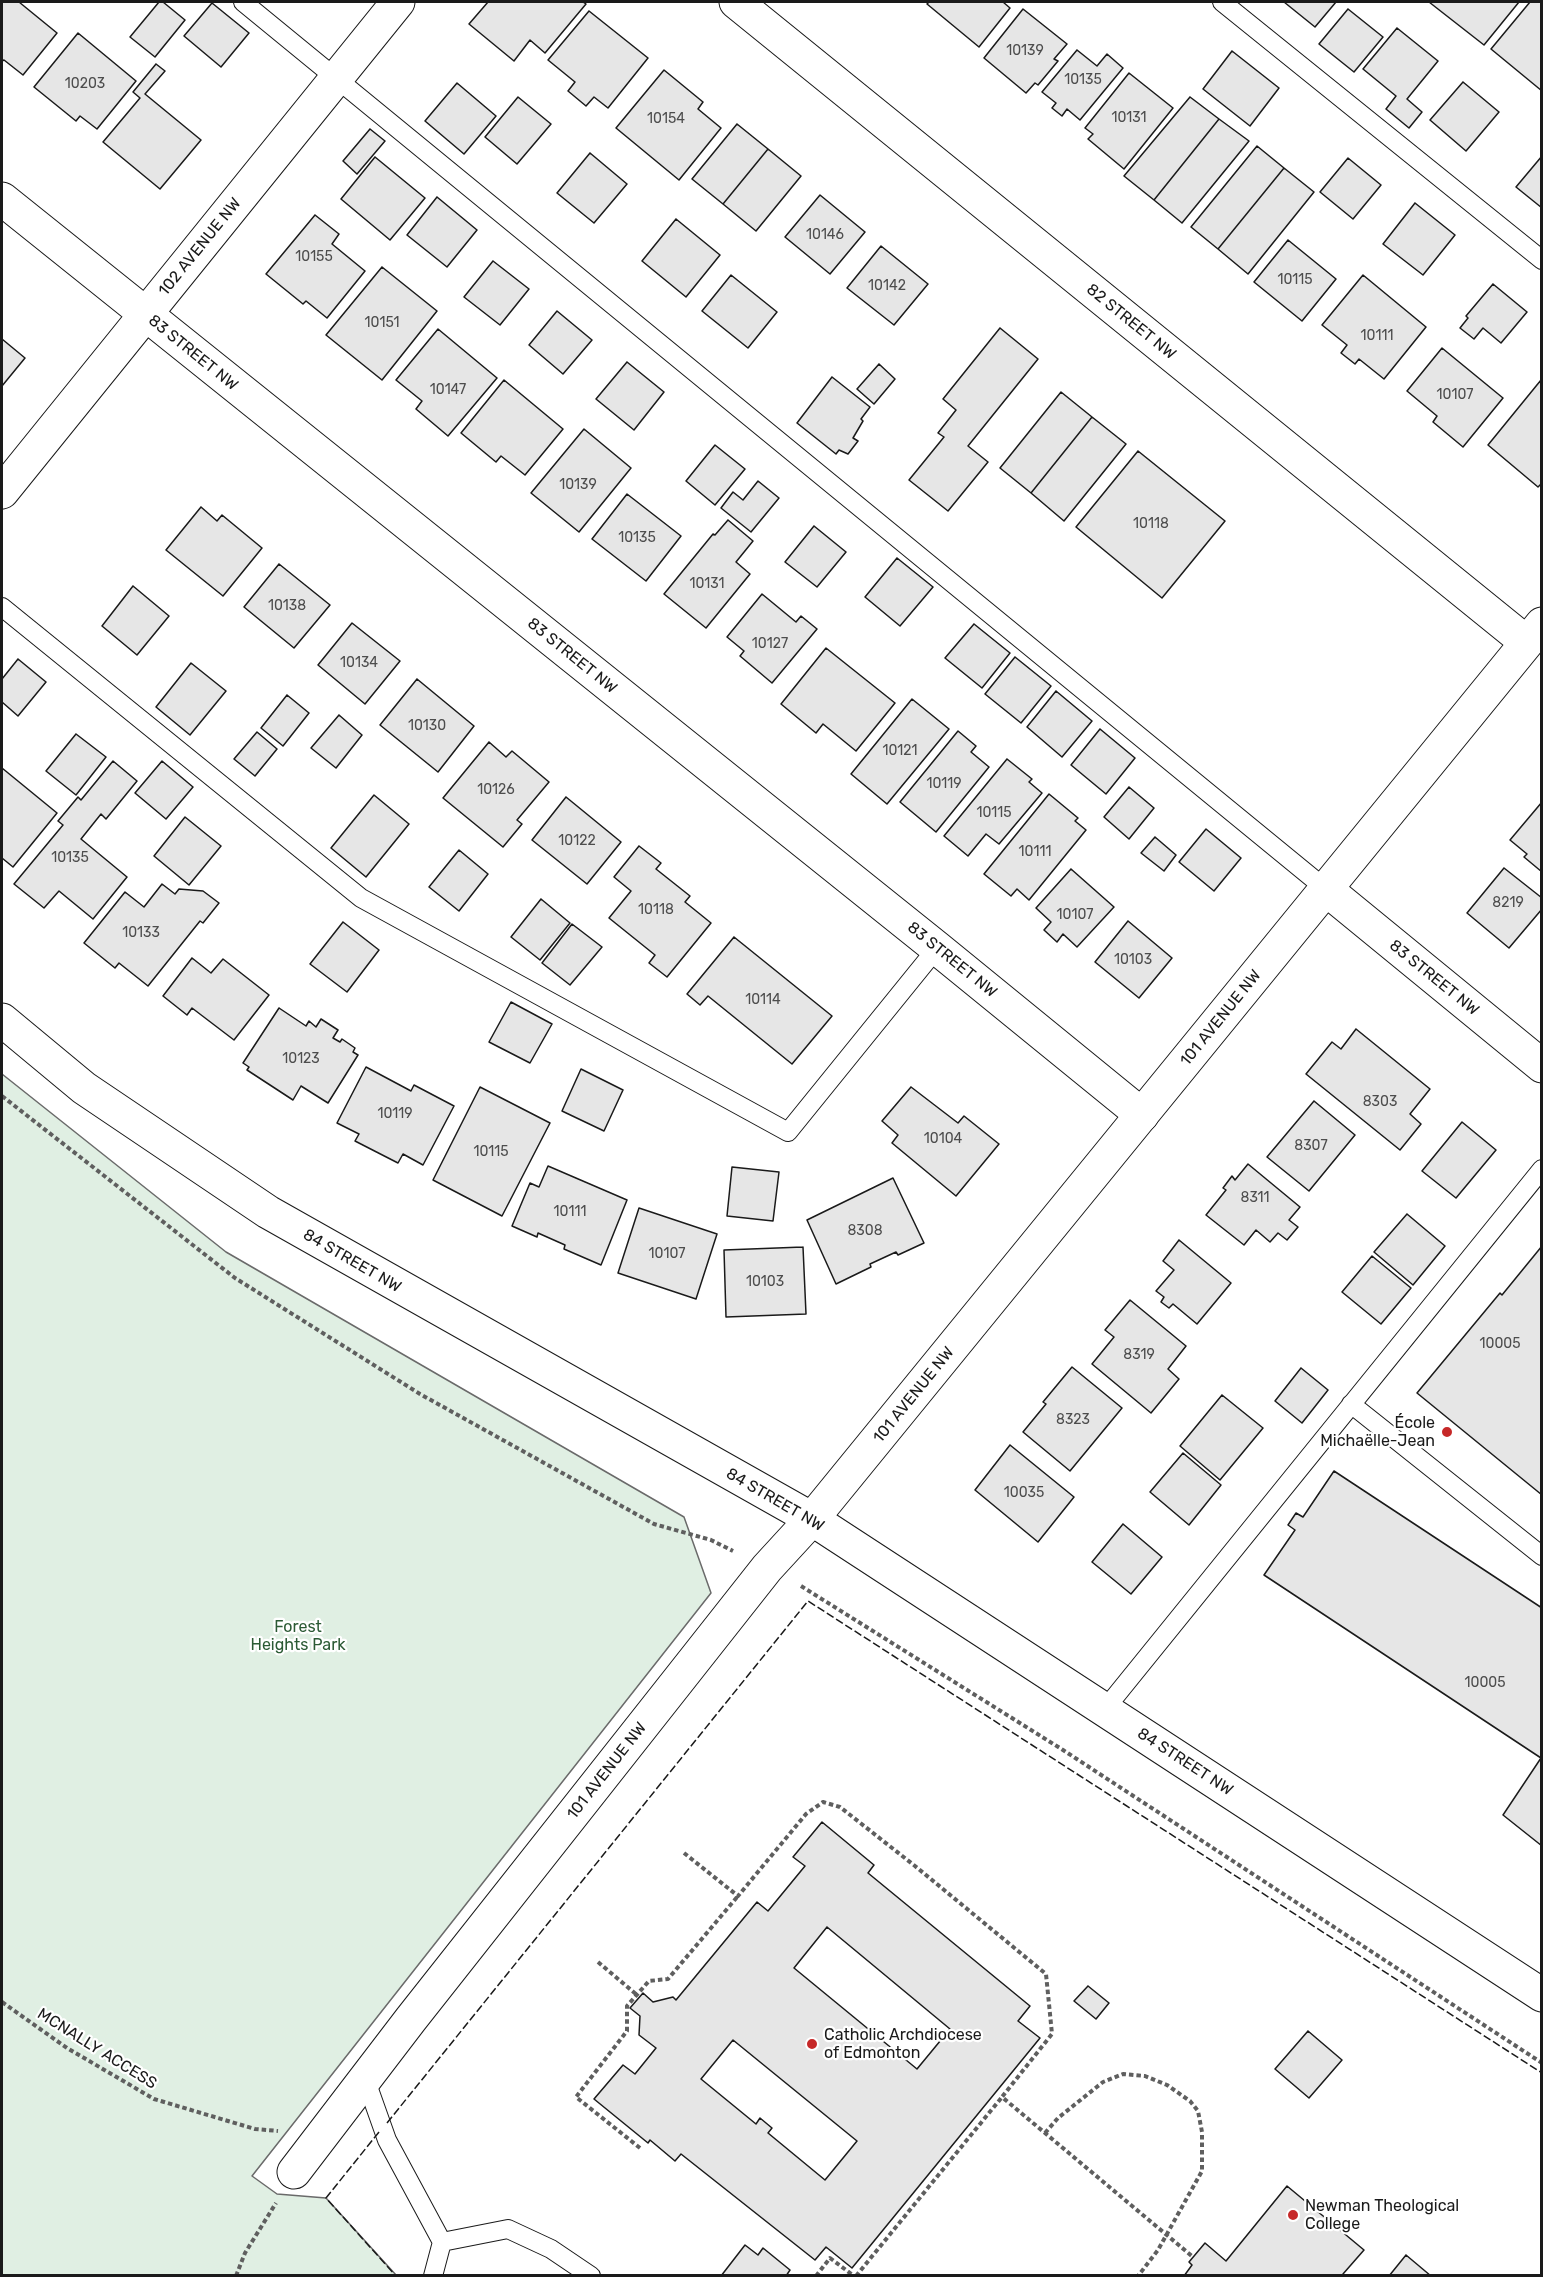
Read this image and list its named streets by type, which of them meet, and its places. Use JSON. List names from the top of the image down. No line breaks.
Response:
{"streets":{"street":["102 AVENUE NW","82 STREET NW","83 STREET NW","101 AVENUE NW","84 STREET NW"],"path":["MCNALLY ACCESS"]},"crossings":[["102 AVENUE NW","83 STREET NW"],["82 STREET NW","101 AVENUE NW"],["83 STREET NW","101 AVENUE NW"],["101 AVENUE NW","84 STREET NW"],["101 AVENUE NW","MCNALLY ACCESS"]],"parks":["Forest Heights Park"],"places":["École Michaëlle-Jean","Catholic Archdiocese of Edmonton","Newman Theological College"],"house_numbers":["10139","10135","10203","10131","10154","10146","10155","10115","10142","10151","10111","10147","10107","10139","10118","10135","10131","10138","10127","10134","10130","10121","10119","10126","10115","10122","10111","10135","8219","10118","10107","10133","10103","10114","10123","8303","10119","10104","8307","10115","8311","10111","8308","10107","10103","10005","8319","8323","10035","10005"]}
